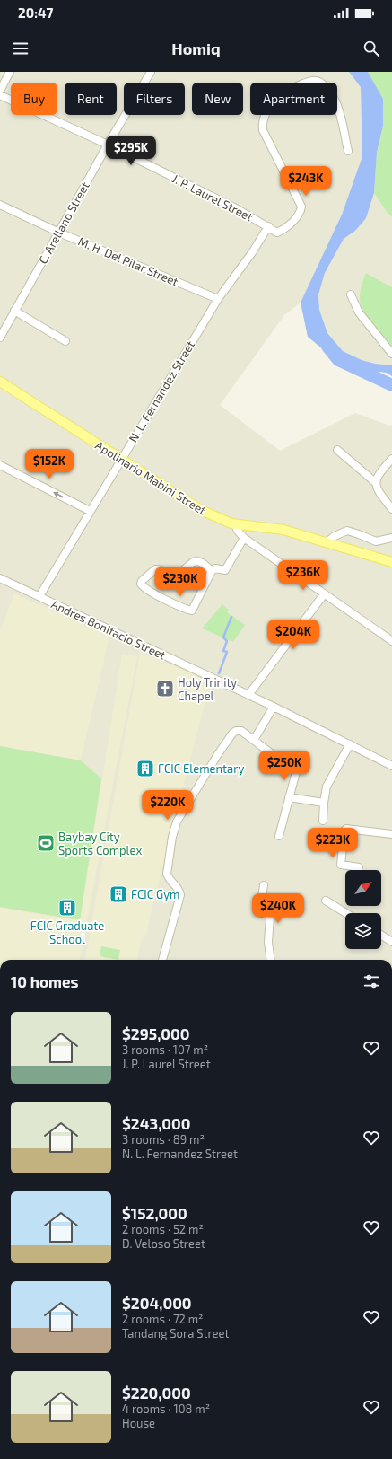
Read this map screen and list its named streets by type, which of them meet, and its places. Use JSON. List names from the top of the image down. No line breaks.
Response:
{"streets":{"main road":["Apolinario Mabini Street"],"street":["J. P. Laurel Street","C. Arellano Street","M. H. Del Pilar Street","N. L. Fernandez Street","Andres Bonifacio Street"]},"crossings":[["J. P. Laurel Street","C. Arellano Street"],["J. P. Laurel Street","N. L. Fernandez Street"],["C. Arellano Street","M. H. Del Pilar Street"],["M. H. Del Pilar Street","N. L. Fernandez Street"],["N. L. Fernandez Street","Apolinario Mabini Street"],["N. L. Fernandez Street","Andres Bonifacio Street"]],"places":{"church":["Holy Trinity Chapel"],"building":["FCIC Elementary","FCIC Gym","FCIC Graduate School"],"sports":["Baybay City Sports Complex"]},"north":"top right","page":{"status":"20:47","header":"Homiq","chip":["Buy","Rent","Filters","New","Apartment"],"price":["$295K","$243K","$152K","$236K","$230K","$204K","$250K","$220K","$223K","$240K"],"heading":"10 homes","list":[{"name":"$295,000","note":"3 rooms · 107 m² · J. P. Laurel Street"},{"name":"$243,000","note":"3 rooms · 89 m² · N. L. Fernandez Street"},{"name":"$152,000","note":"2 rooms · 52 m² · D. Veloso Street"},{"name":"$204,000","note":"2 rooms · 72 m² · Tandang Sora Street"},{"name":"$220,000","note":"4 rooms · 108 m² · House"}]}}
